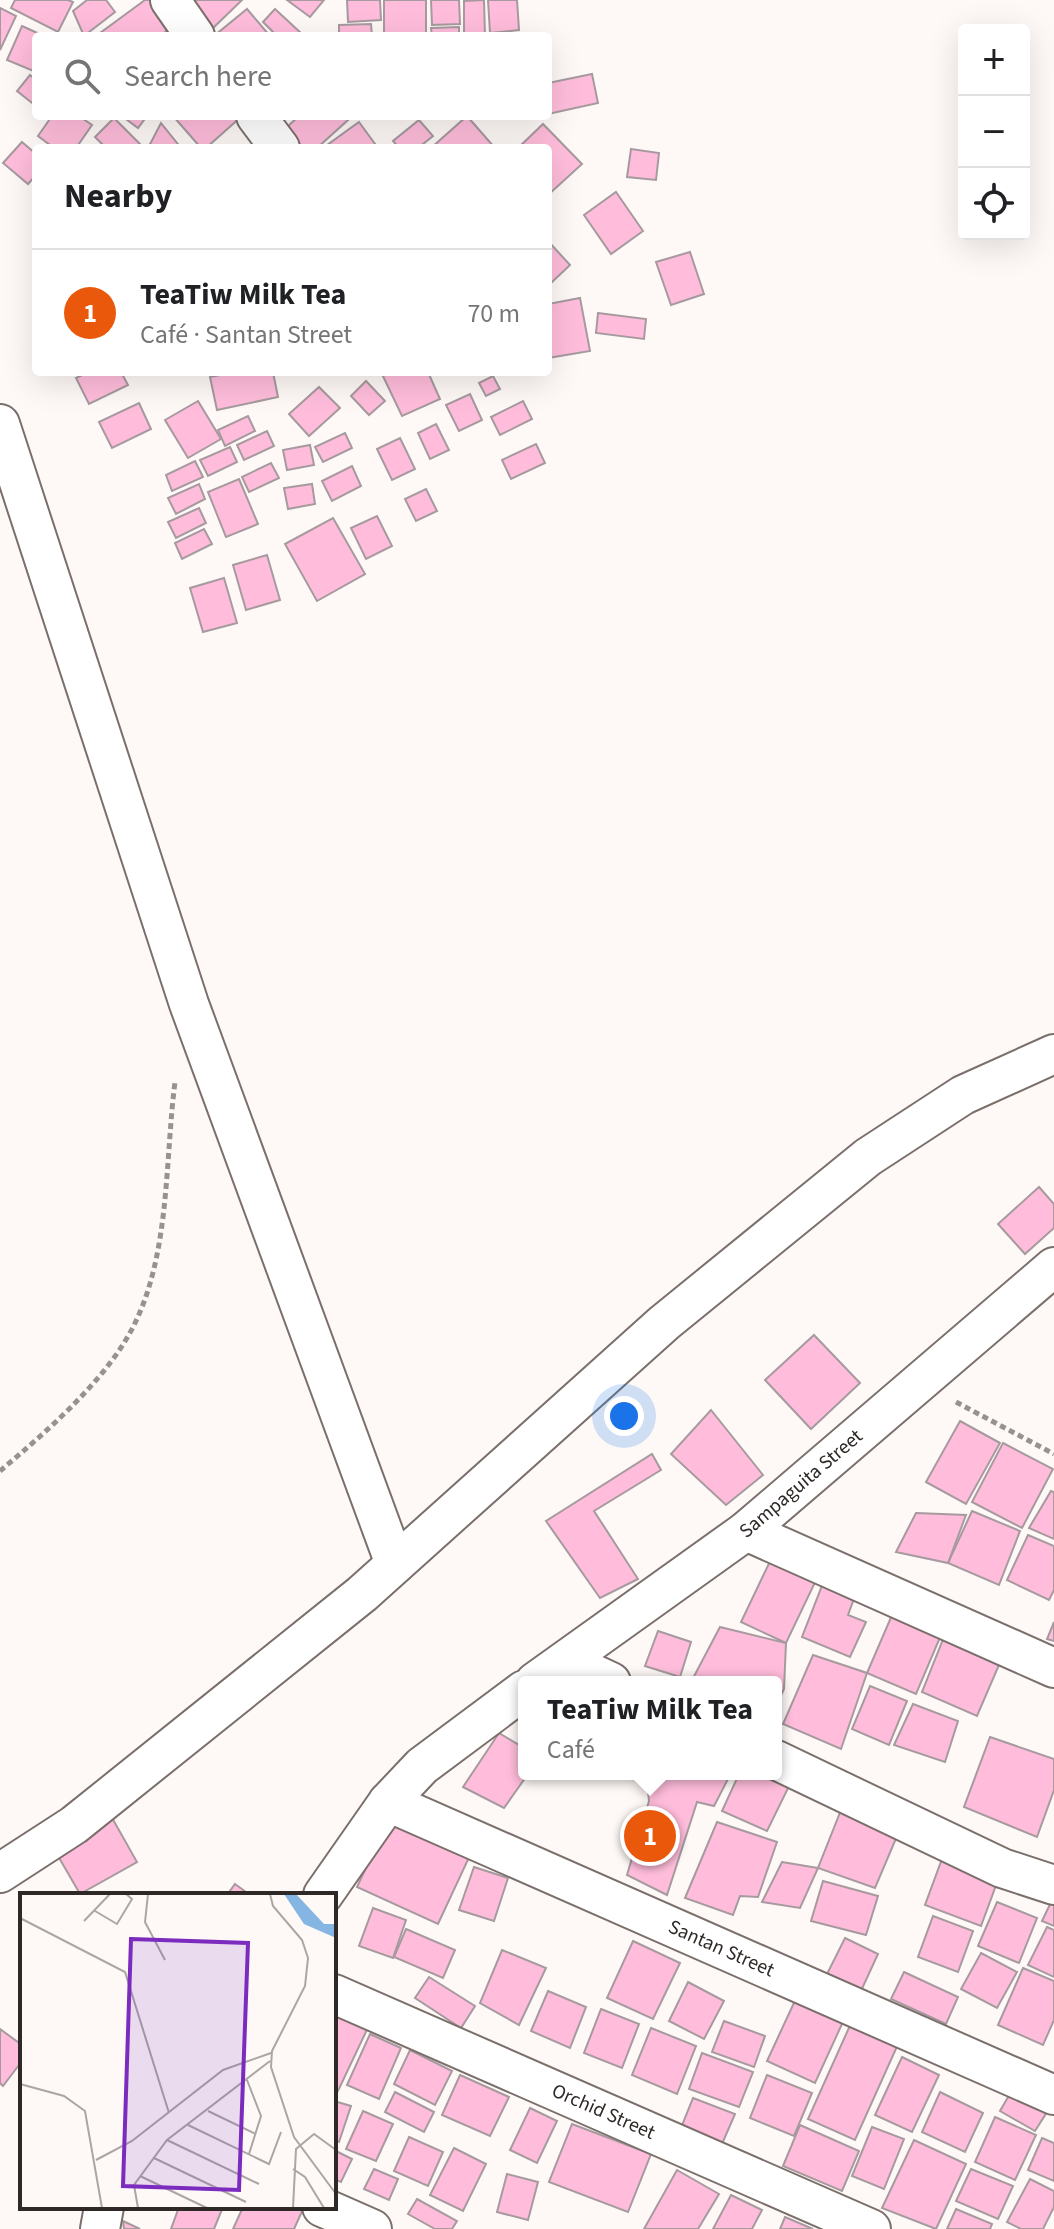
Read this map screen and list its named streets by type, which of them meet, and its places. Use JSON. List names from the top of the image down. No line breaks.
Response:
{"streets":{"street":["Sampaguita Street","Santan Street","Orchid Street"]},"page":{"map_buttons":["+","−"],"search":"Search here","heading":"Nearby","list":[{"mark":"1","name":"TeaTiw Milk Tea","note":"Café · Santan Street","value":"70 m"}],"popup":["TeaTiw Milk Tea","Café"],"pins":"1"}}
